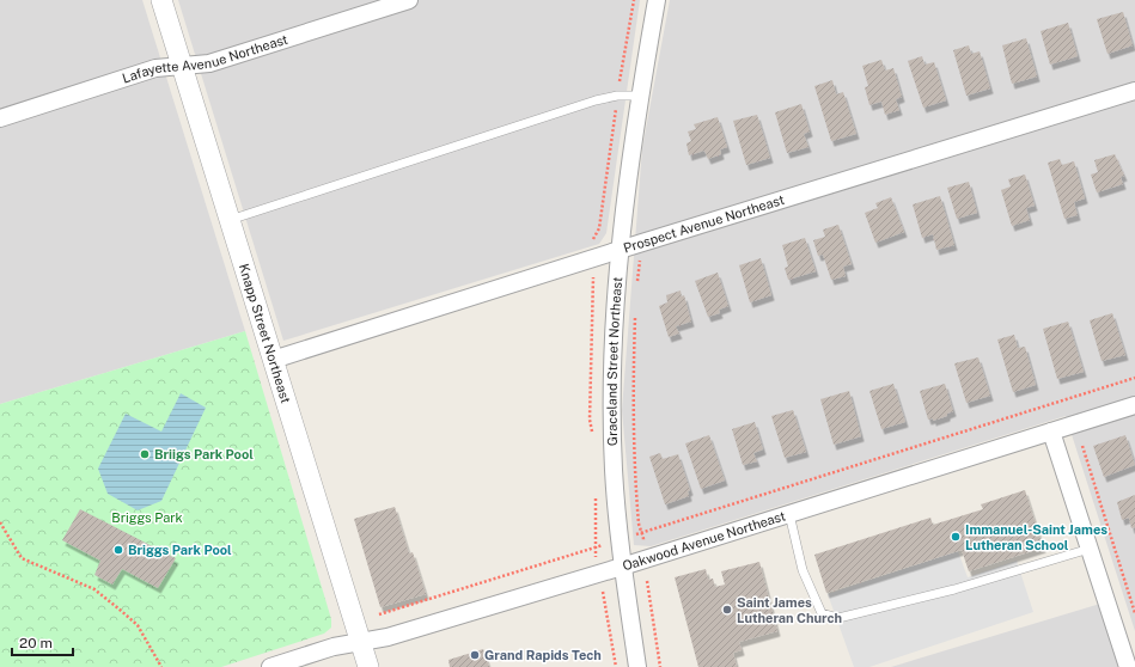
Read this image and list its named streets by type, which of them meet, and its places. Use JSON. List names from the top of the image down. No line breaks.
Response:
{"streets":{"street":["Lafayette Avenue Northeast","Prospect Avenue Northeast","Knapp Street Northeast","Graceland Street Northeast","Oakwood Avenue Northeast"]},"crossings":[["Lafayette Avenue Northeast","Knapp Street Northeast"],["Prospect Avenue Northeast","Knapp Street Northeast"],["Prospect Avenue Northeast","Graceland Street Northeast"],["Knapp Street Northeast","Oakwood Avenue Northeast"],["Graceland Street Northeast","Oakwood Avenue Northeast"]],"parks":["Briggs Park"],"places":["Briigs Park Pool","Immanuel-Saint James Lutheran School","Briggs Park Pool","Saint James Lutheran Church","Grand Rapids Tech"],"scale_bar":"20 m"}
